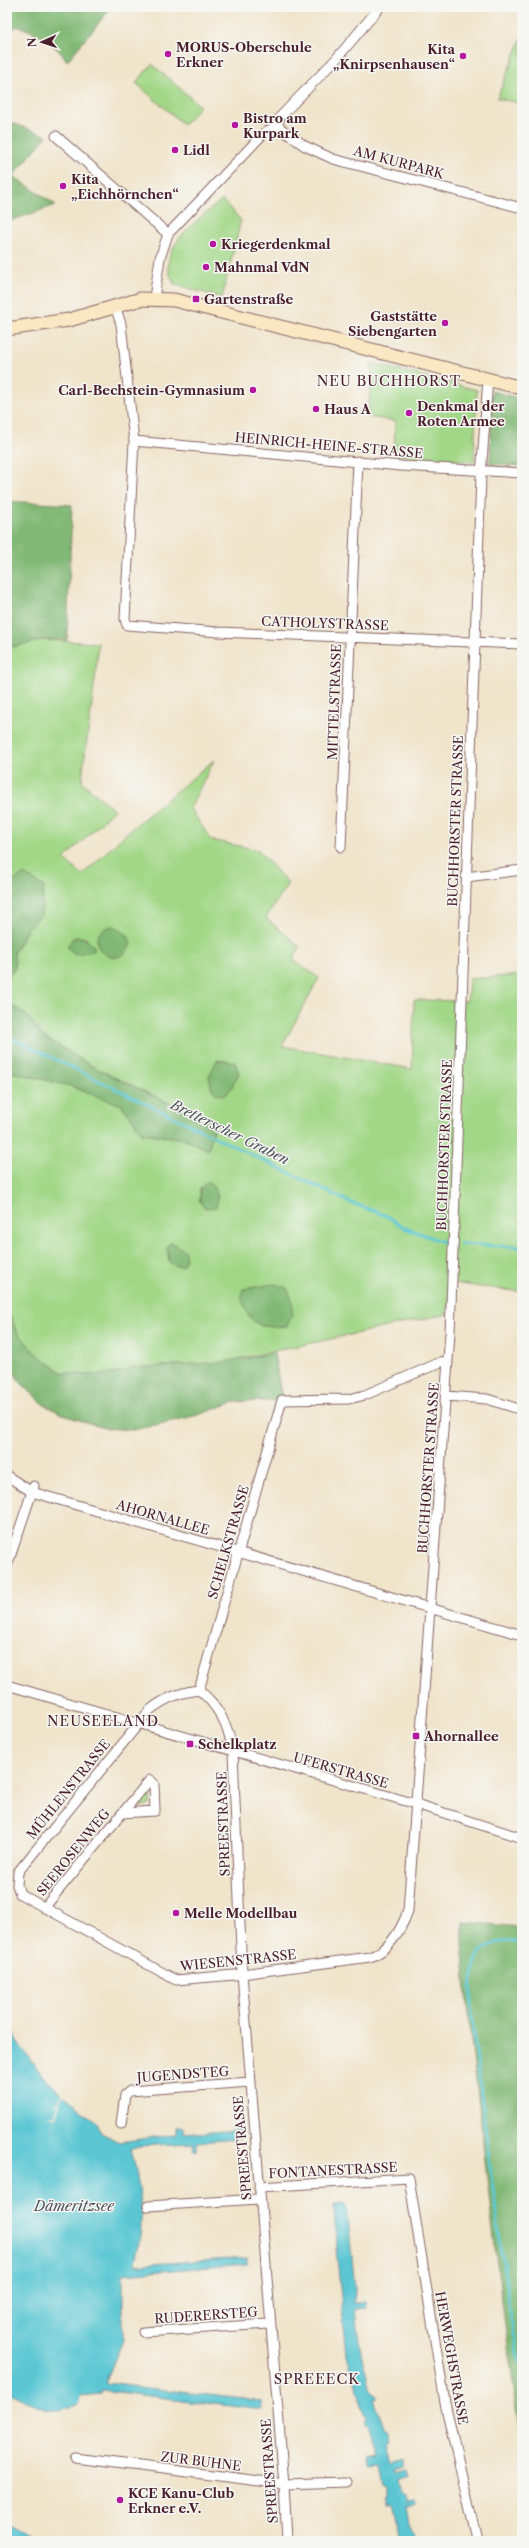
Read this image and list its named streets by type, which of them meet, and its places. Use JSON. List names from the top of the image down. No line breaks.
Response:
{"streets":{"street":["AM KURPARK","HEINRICH-HEINE-STRASSE","CATHOLYSTRASSE","MITTELSTRASSE","BUCHHORSTER STRASSE","AHORNALLEE","SCHELKSTRASSE","UFERSTRASSE","MÜHLENSTRASSE","SPREESTRASSE","SEEROSENWEG","WIESENSTRASSE","JUGENDSTEG","FONTANESTRASSE","RUDERERSTEG","HERWEGHSTRASSE","ZUR BUHNE"]},"crossings":[["HEINRICH-HEINE-STRASSE","CATHOLYSTRASSE"],["HEINRICH-HEINE-STRASSE","MITTELSTRASSE"],["HEINRICH-HEINE-STRASSE","BUCHHORSTER STRASSE"],["CATHOLYSTRASSE","MITTELSTRASSE"],["CATHOLYSTRASSE","BUCHHORSTER STRASSE"],["BUCHHORSTER STRASSE","AHORNALLEE"],["BUCHHORSTER STRASSE","SCHELKSTRASSE"],["BUCHHORSTER STRASSE","UFERSTRASSE"],["BUCHHORSTER STRASSE","WIESENSTRASSE"],["AHORNALLEE","SCHELKSTRASSE"],["UFERSTRASSE","MÜHLENSTRASSE"],["UFERSTRASSE","SPREESTRASSE"],["MÜHLENSTRASSE","WIESENSTRASSE"],["SPREESTRASSE","WIESENSTRASSE"],["SPREESTRASSE","JUGENDSTEG"],["SPREESTRASSE","FONTANESTRASSE"],["SPREESTRASSE","RUDERERSTEG"],["SPREESTRASSE","ZUR BUHNE"],["SEEROSENWEG","WIESENSTRASSE"],["FONTANESTRASSE","HERWEGHSTRASSE"]],"districts":["NEU BUCHHORST","NEUSEELAND","SPREEECK"],"water":["Bretterscher Graben","Dämeritzsee"],"places":{"other":["MORUS-Oberschule Erkner","Kita „Knirpsenhausen“","Bistro am Kurpark","Lidl","Kita „Eichhörnchen“","Kriegerdenkmal","Mahnmal VdN","Gaststätte Siebengarten","Carl-Bechstein-Gymnasium","Haus A","Denkmal der Roten Armee","Melle Modellbau","KCE Kanu-Club Erkner e.V."],"transit":["Gartenstraße","Ahornallee","Schelkplatz"]},"north":"left"}
